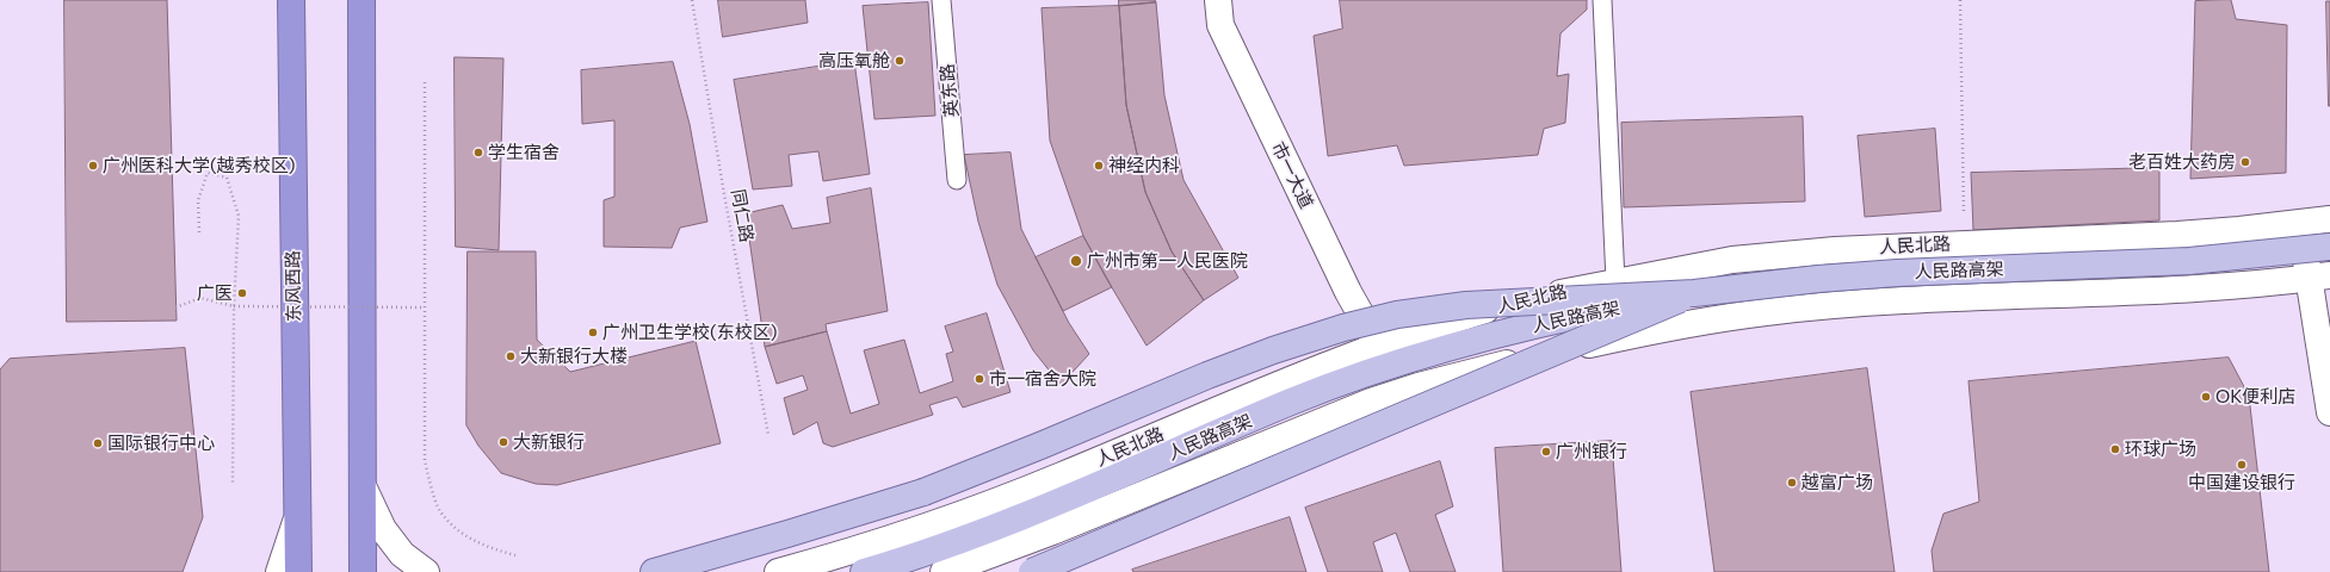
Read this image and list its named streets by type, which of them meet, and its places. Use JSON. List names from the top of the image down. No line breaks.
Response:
{"streets":{"highway":["东风西路"],"main road":["市一大道","人民北路","人民路高架"],"lane":["英东路"],"path":["同仁路"]},"crossings":[["市一大道","人民北路"]],"places":["高压氧舱","学生宿舍","老百姓大药房","广州医科大学(越秀校区)","神经内科","广州市第一人民医院","广医","广州卫生学校(东校区)","大新银行大楼","市一宿舍大院","OK便利店","大新银行","国际银行中心","环球广场","广州银行","中国建设银行","越富广场"]}
